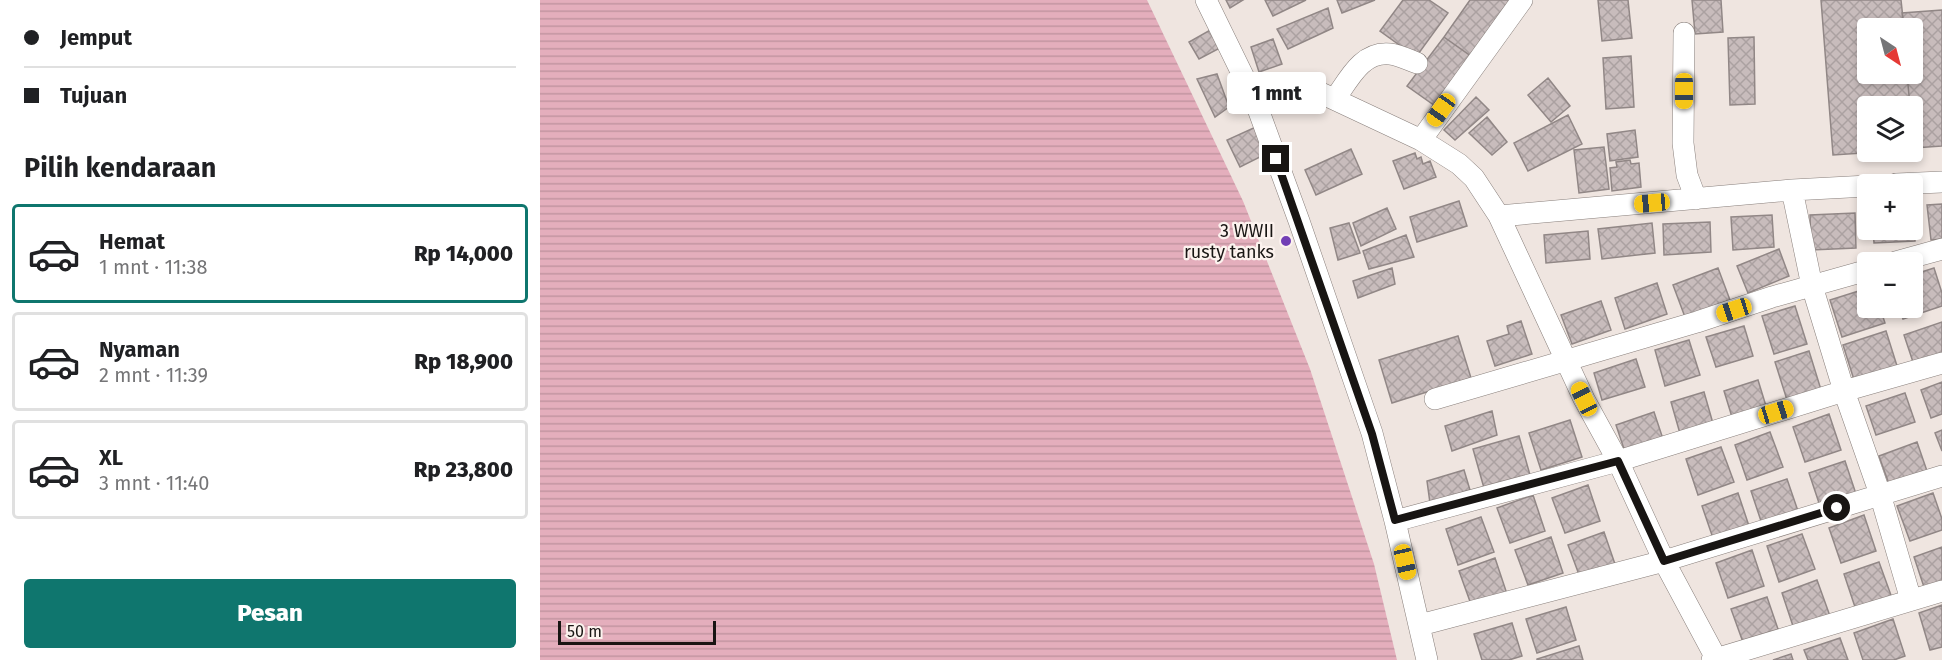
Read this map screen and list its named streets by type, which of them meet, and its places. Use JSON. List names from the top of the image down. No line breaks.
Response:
{"places":["3 WWII rusty tanks"],"scale_bar":"50 m","north":"bottom right","page":{"banner":["Jemput","Tujuan"],"map_buttons":["+","−"],"bubble":"1 mnt","heading":"Pilih kendaraan","list":[{"name":"Hemat","note":"1 mnt · 11:38","value":"Rp 14,000"},{"name":"Nyaman","note":"2 mnt · 11:39","value":"Rp 18,900"},{"name":"XL","note":"3 mnt · 11:40","value":"Rp 23,800"}],"buttons":"Pesan","scale":"50 m"}}
